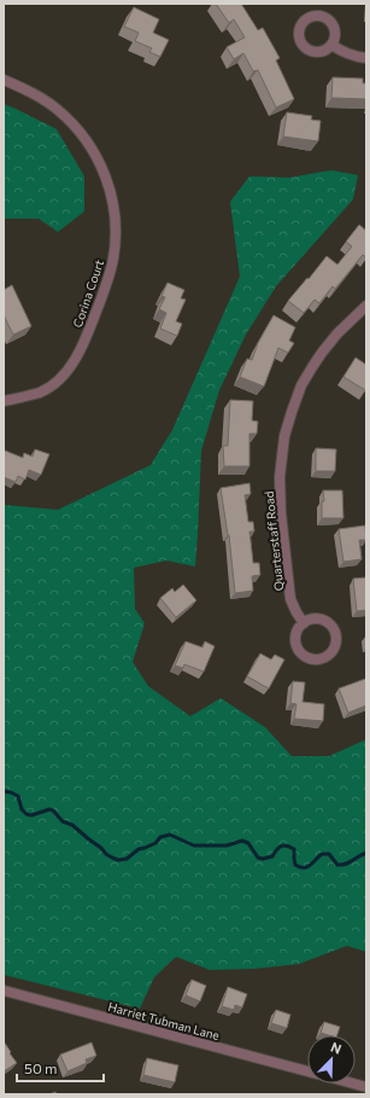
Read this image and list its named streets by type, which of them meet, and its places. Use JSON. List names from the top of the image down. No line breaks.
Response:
{"streets":{"street":["Corina Court","Quarterstaff Road","Harriet Tubman Lane"]},"scale_bar":"50 m","north":"top right"}
